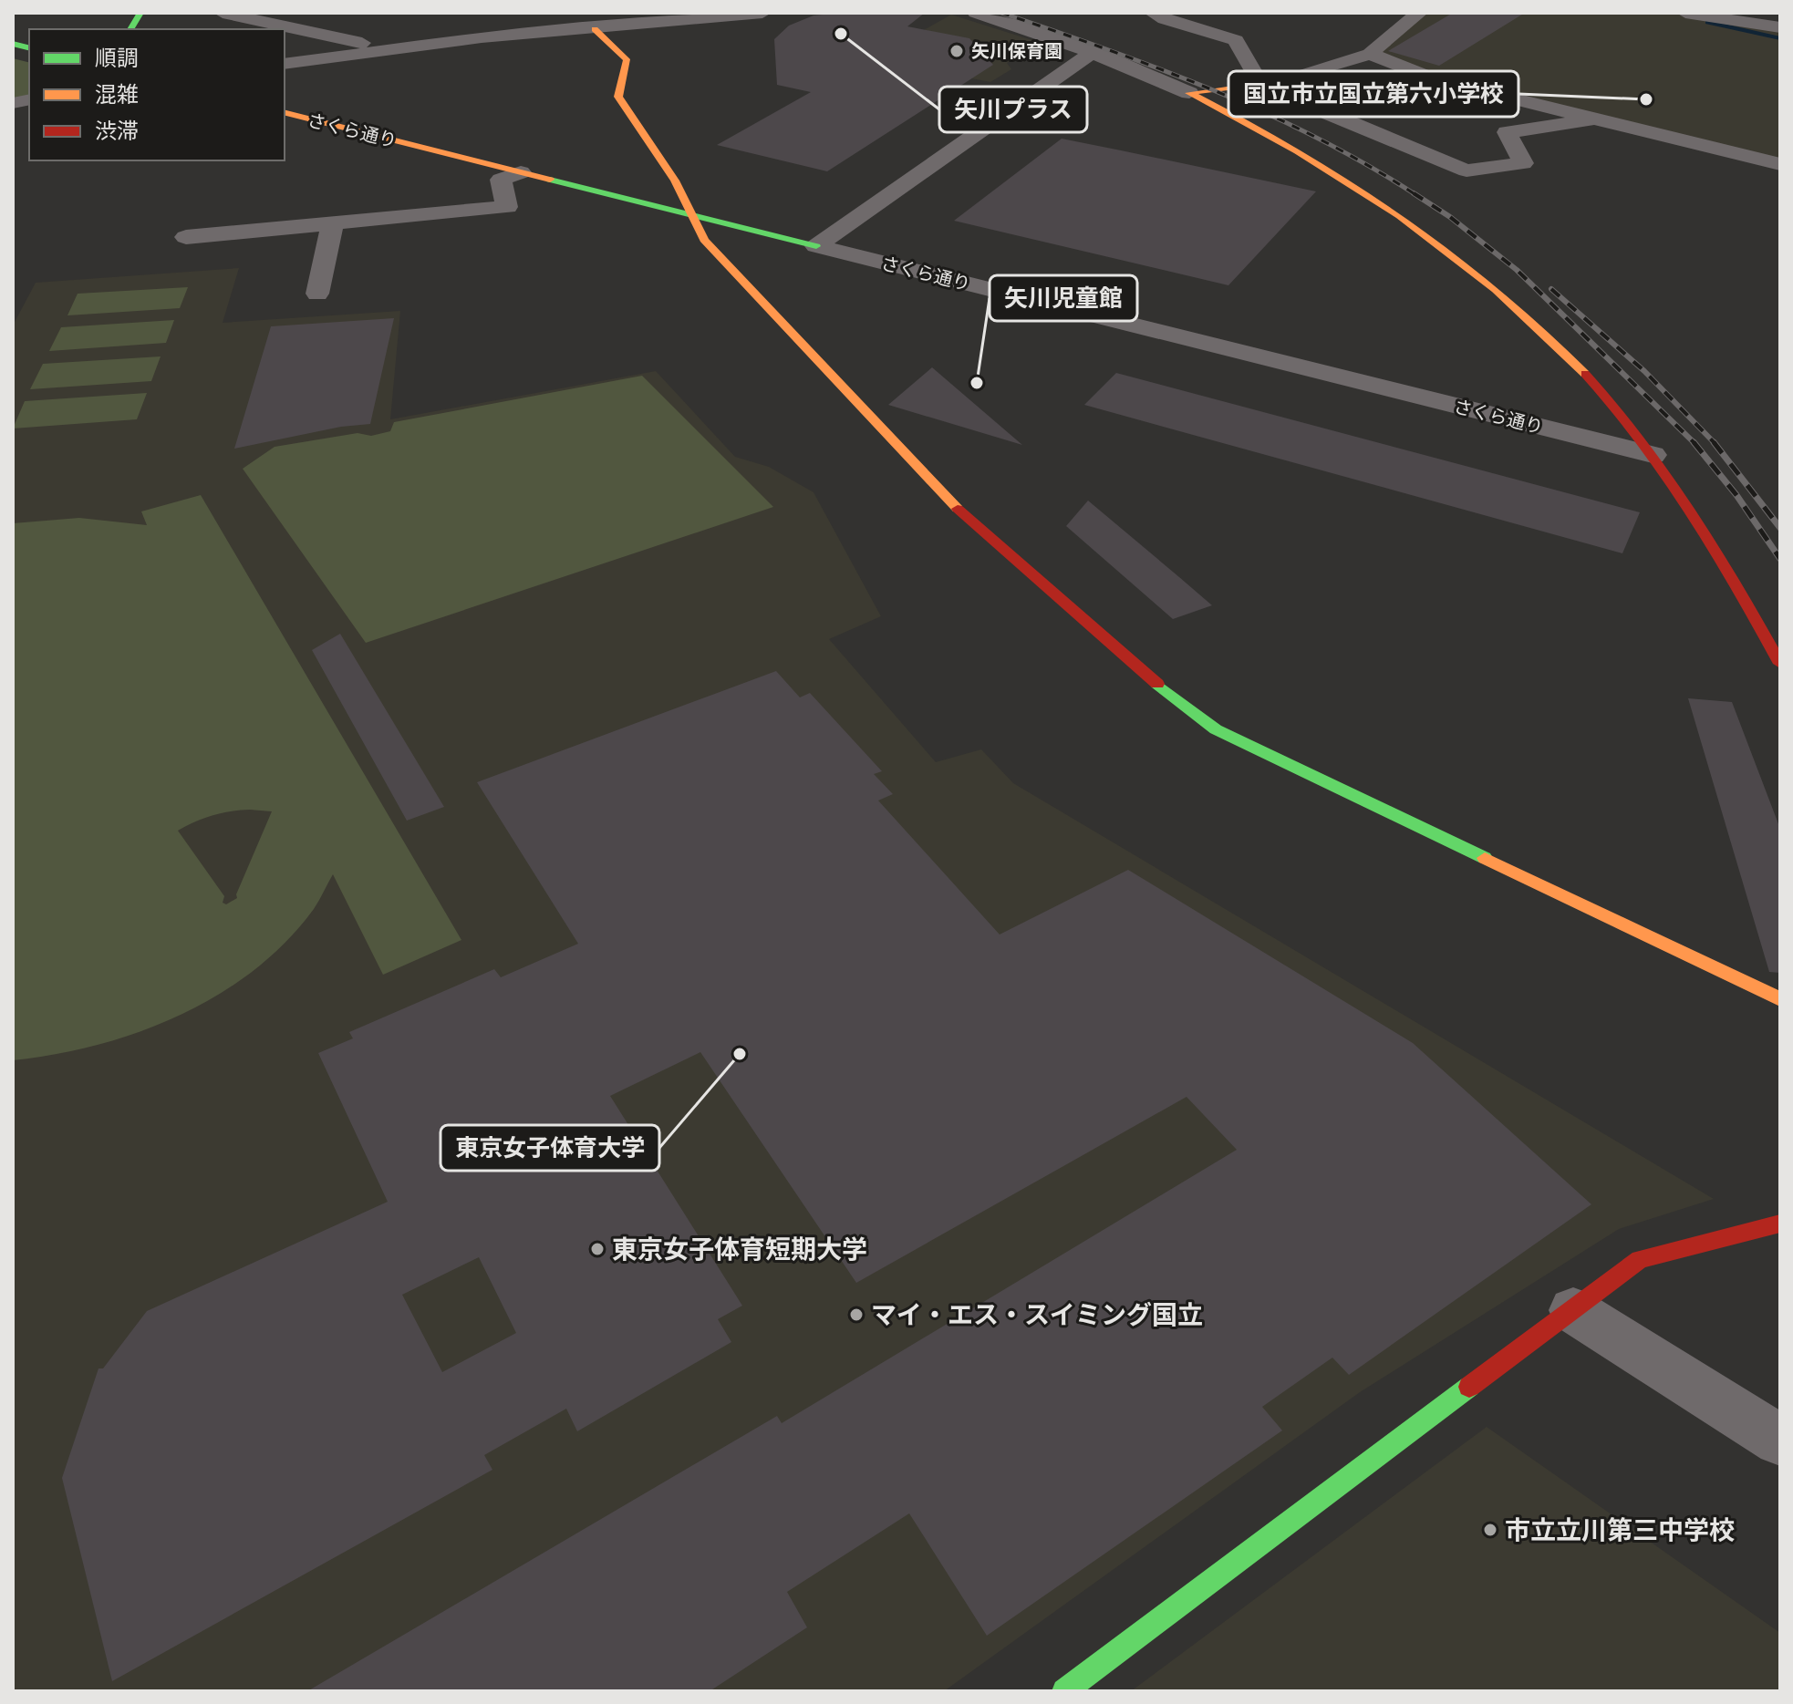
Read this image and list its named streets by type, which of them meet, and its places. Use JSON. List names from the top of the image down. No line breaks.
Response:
{"streets":{"street":["さくら通り"]},"places":["矢川プラス","矢川保育園","国立市立国立第六小学校","矢川児童館","東京女子体育大学","東京女子体育短期大学","マイ・エス・スイミング国立","市立立川第三中学校"],"legend":["順調","混雑","渋滞"]}
